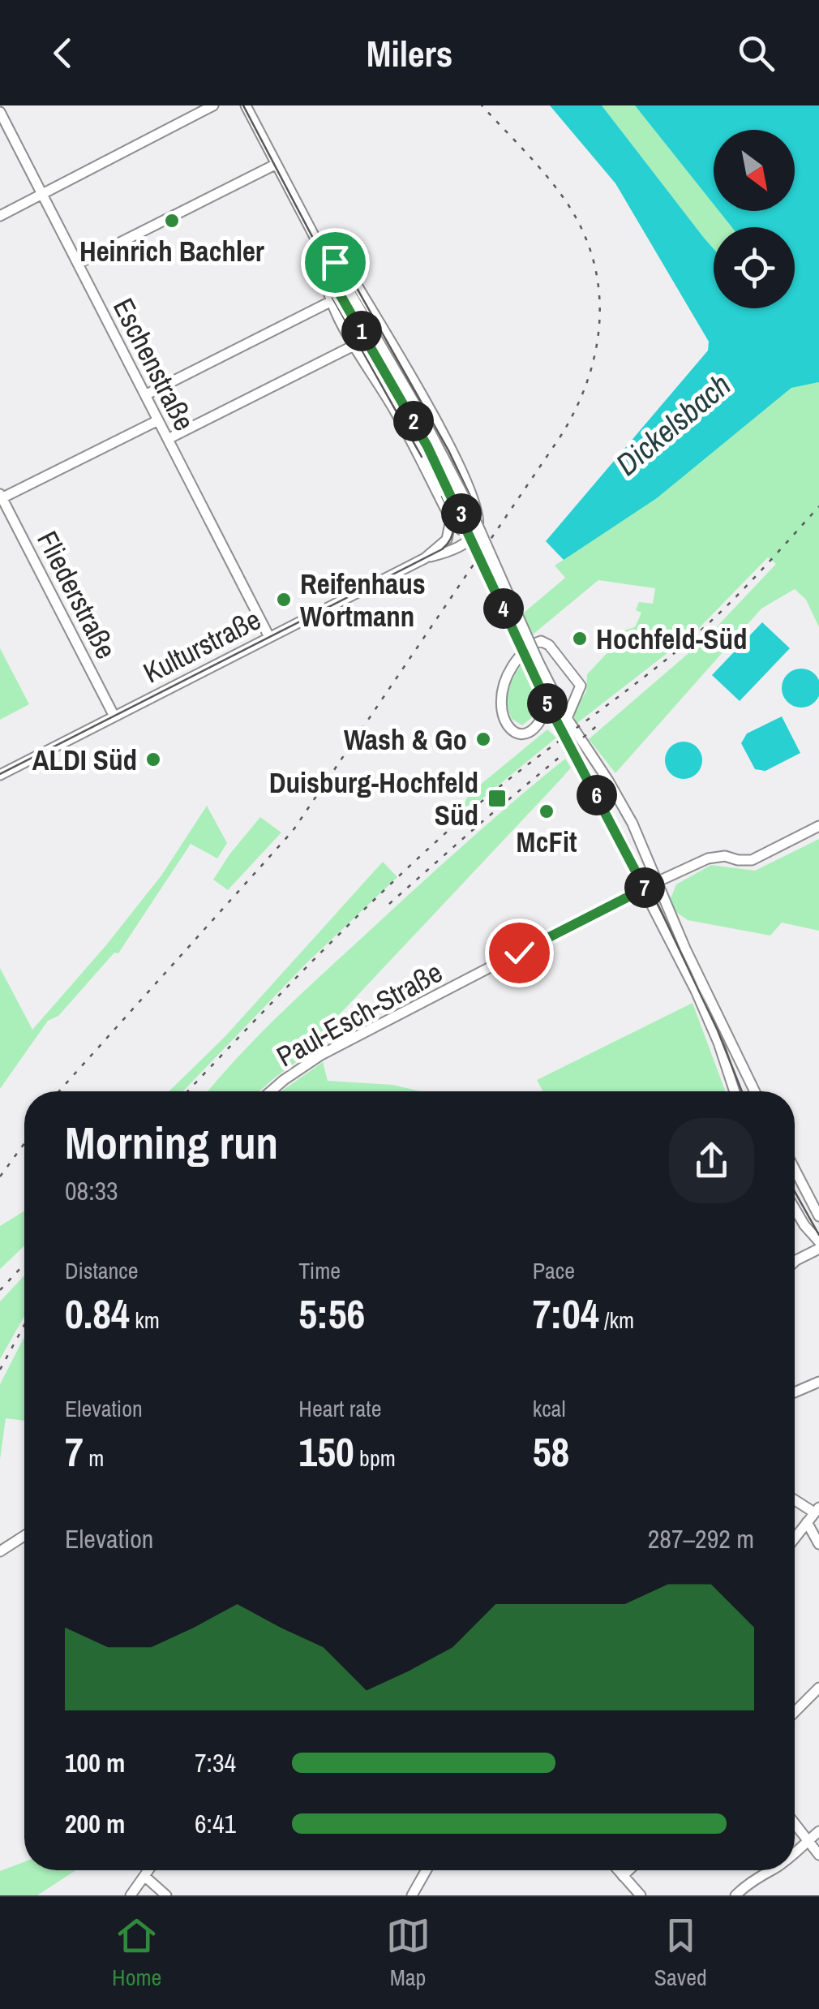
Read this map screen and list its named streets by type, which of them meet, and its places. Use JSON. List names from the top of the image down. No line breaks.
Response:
{"streets":{"street":["Eschenstraße","Fliederstraße","Kulturstraße","Paul-Esch-Straße"]},"crossings":[["Eschenstraße","Kulturstraße"],["Fliederstraße","Kulturstraße"]],"water":["Dickelsbach"],"places":{"other":["Heinrich Bachler","Reifenhaus Wortmann","Hochfeld-Süd","Wash & Go","ALDI Süd","McFit"],"transit":["Duisburg-Hochfeld Süd"]},"north":"bottom right","page":{"header":"Milers","pins":["1","2","3","4","5","6","7"],"heading":["Morning run","08:33"],"stats":[["Distance","0.84 km"],["Time","5:56"],["Pace","7:04 /km"],["Elevation","7 m"],["Heart rate","150 bpm"],["kcal","58"]],"chart":["Elevation","287–292 m"],"list":[{"name":"100 m","note":"7:34"},{"name":"200 m","note":"6:41"}],"tabs":["Home","Map","Saved"]}}
